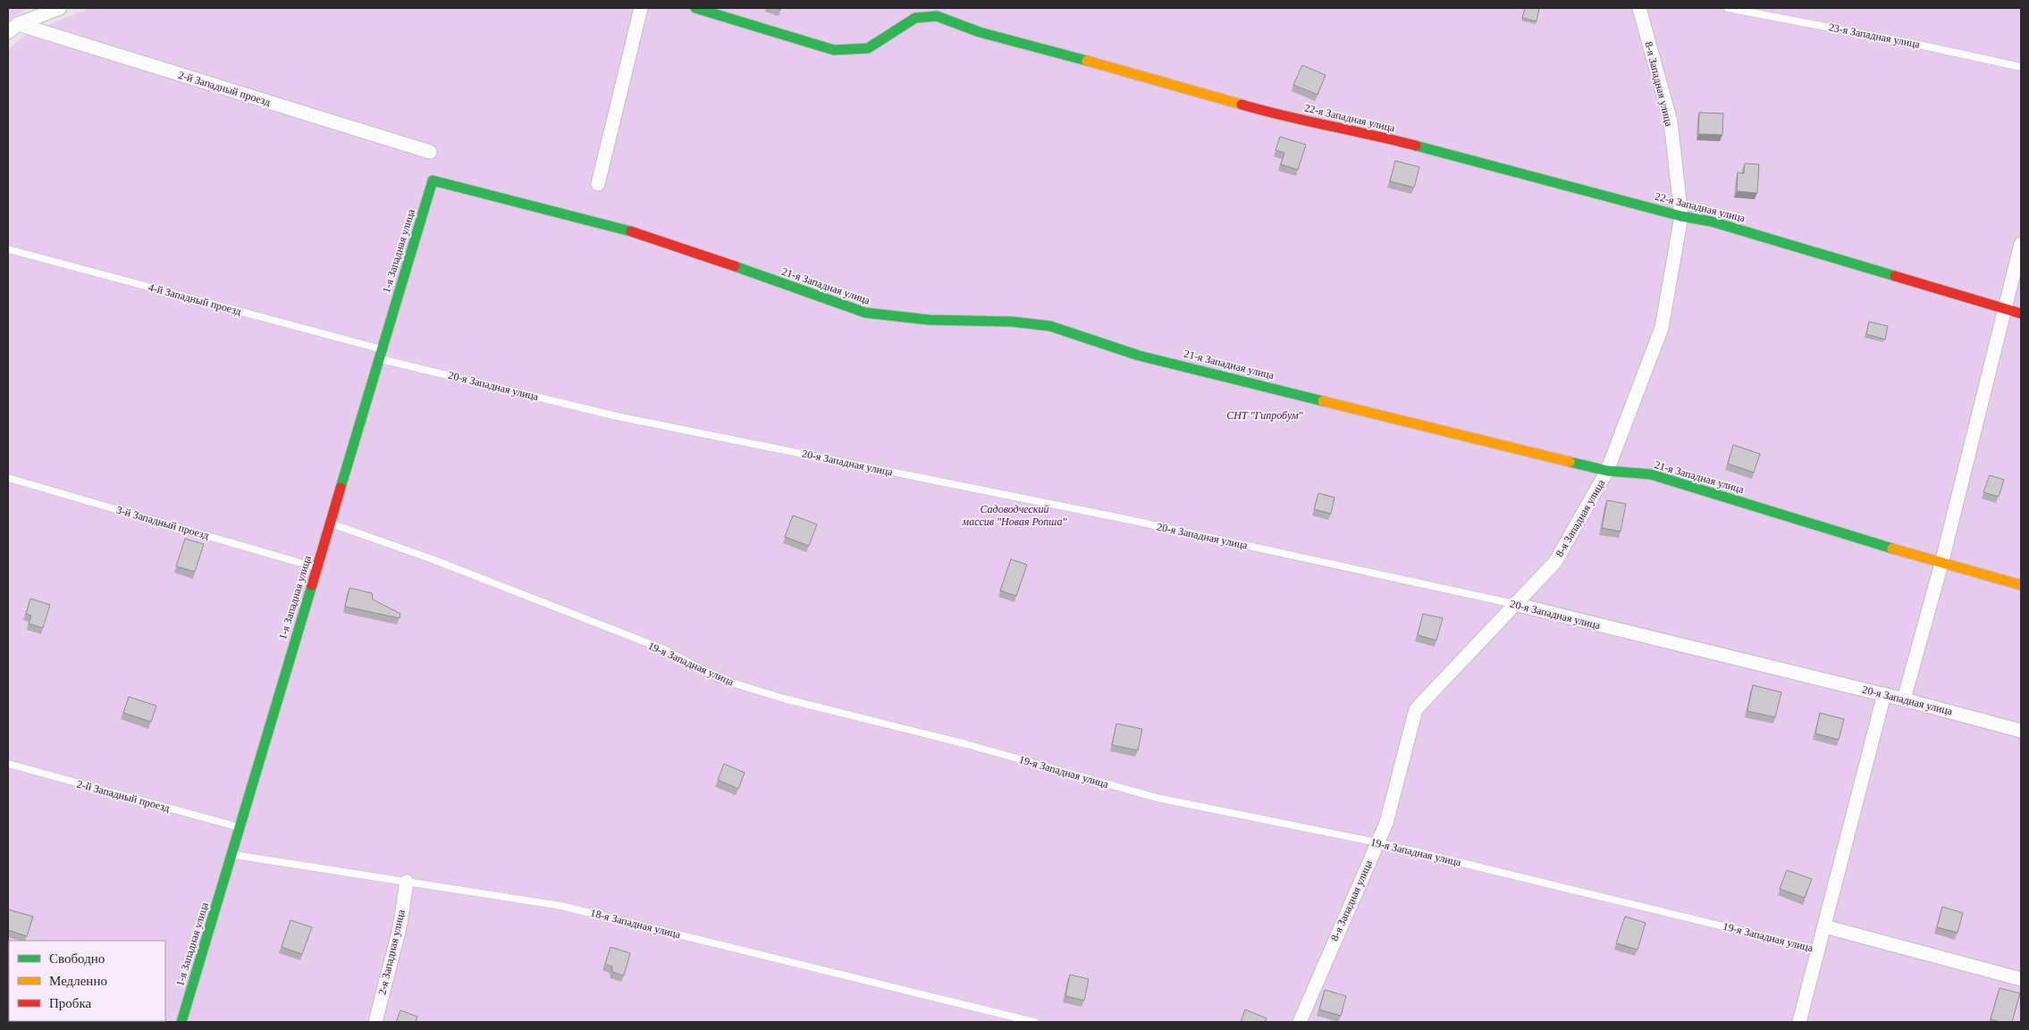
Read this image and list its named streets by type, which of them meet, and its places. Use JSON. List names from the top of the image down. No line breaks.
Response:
{"streets":{"street":["8-я Западная улица","2-й Западный проезд","22-я Западная улица","1-я Западная улица","21-я Западная улица","20-я Западная улица","2-я Западная улица"],"lane":["23-я Западная улица","4-й Западный проезд","3-й Западный проезд","19-я Западная улица","18-я Западная улица"]},"crossings":[["8-я Западная улица","22-я Западная улица"],["8-я Западная улица","21-я Западная улица"],["8-я Западная улица","20-я Западная улица"],["8-я Западная улица","19-я Западная улица"],["2-й Западный проезд","1-я Западная улица"],["1-я Западная улица","21-я Западная улица"],["1-я Западная улица","4-й Западный проезд"],["1-я Западная улица","20-я Западная улица"],["1-я Западная улица","3-й Западный проезд"],["1-я Западная улица","19-я Западная улица"],["1-я Западная улица","18-я Западная улица"],["4-й Западный проезд","20-я Западная улица"],["18-я Западная улица","2-я Западная улица"]],"parks":["СНТ \"Гипробум\"","Садоводческий массив \"Новая Ропша\""],"legend":["Свободно","Медленно","Пробка"]}
